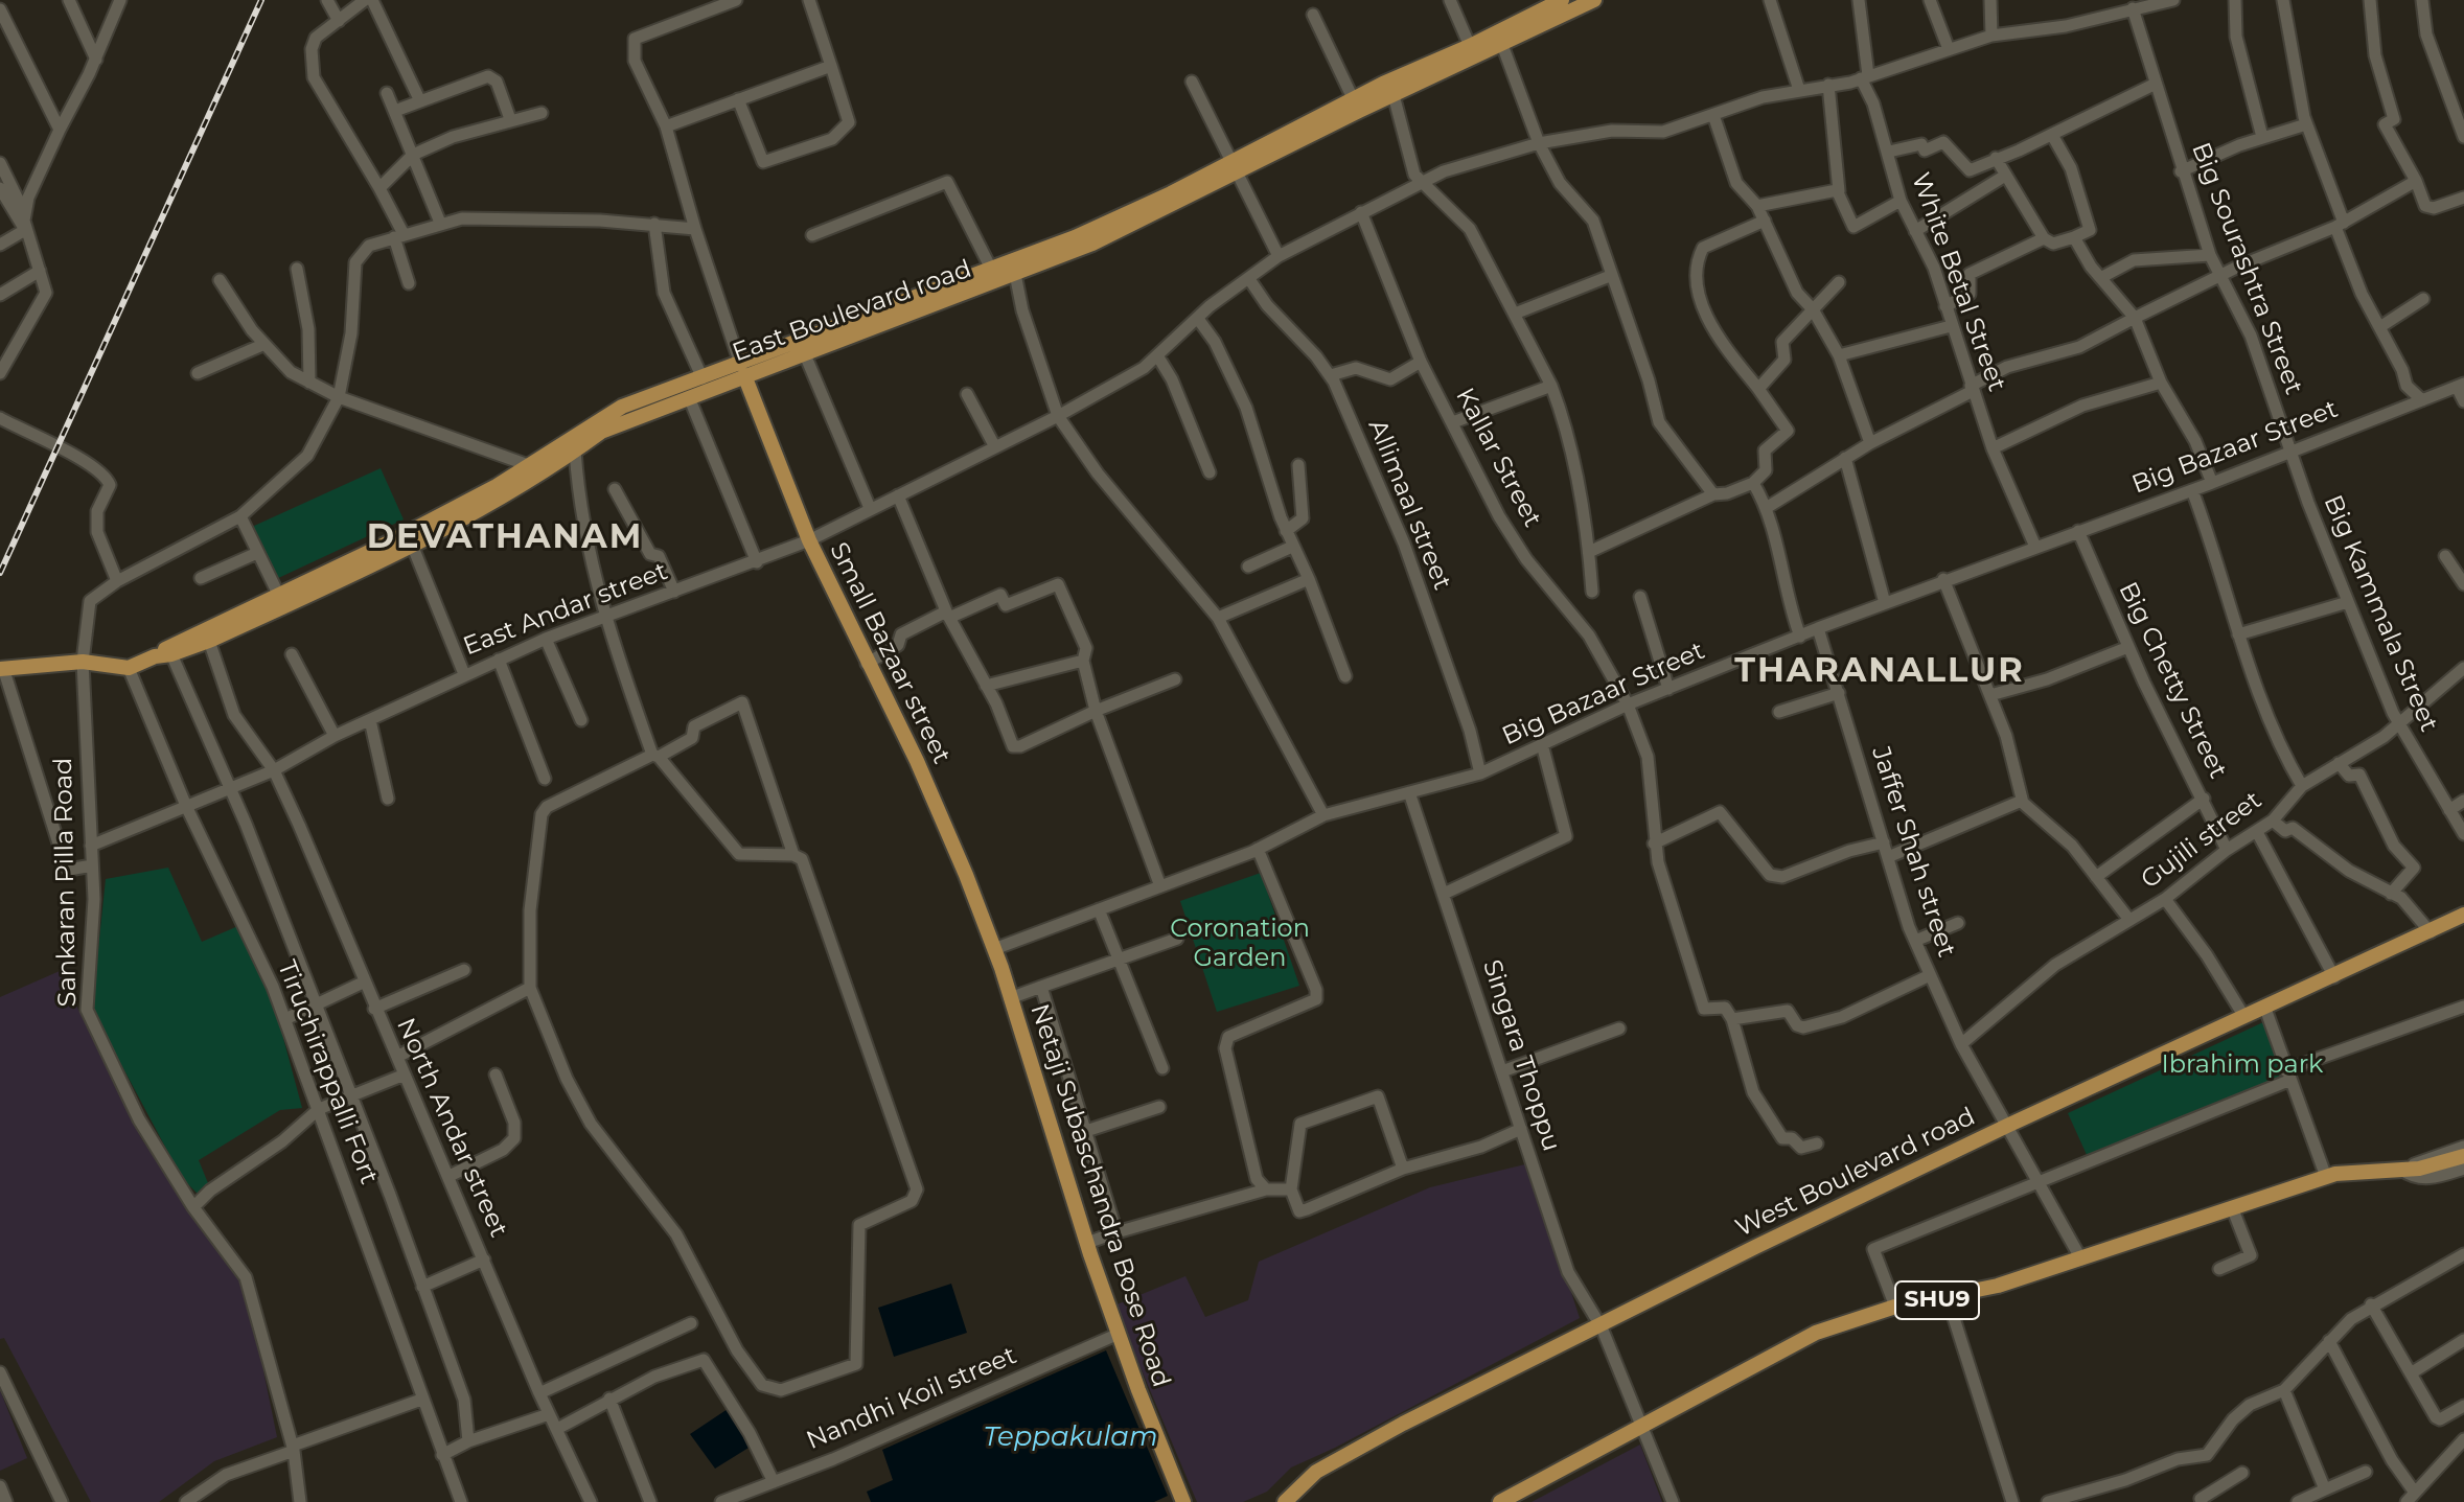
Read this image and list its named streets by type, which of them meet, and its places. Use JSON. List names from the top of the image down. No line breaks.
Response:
{"streets":{"main road":["East Boulevard road","Small Bazaar street","West Boulevard road","Netaji Subaschandra Bose Road","SHU9"],"street":["Big Sourashtra Street","White Betal Street","Big Bazaar Street","Kallar Street","Allimaal street","East Andar street","Big Kammala Street","Big Chetty Street","Gujili street","Jaffer Shah street","Sankaran Pilla Road","Singara Thoppu","Tiruchirappalli Fort","North Andar street","Nandhi Koil street"]},"crossings":[["Big Sourashtra Street","Big Bazaar Street"],["Big Sourashtra Street","East Andar street"],["Big Sourashtra Street","Big Kammala Street"],["White Betal Street","Big Bazaar Street"],["White Betal Street","East Andar street"],["East Boulevard road","Small Bazaar street"],["East Boulevard road","Tiruchirappalli Fort"],["East Boulevard road","North Andar street"],["Big Bazaar Street","Kallar Street"],["Big Bazaar Street","Allimaal street"],["Big Bazaar Street","Big Kammala Street"],["Big Bazaar Street","Small Bazaar street"],["Big Bazaar Street","Big Chetty Street"],["Big Bazaar Street","Jaffer Shah street"],["Big Bazaar Street","Singara Thoppu"],["Big Bazaar Street","Netaji Subaschandra Bose Road"],["Kallar Street","East Andar street"],["Allimaal street","East Andar street"],["East Andar street","Small Bazaar street"],["East Andar street","Sankaran Pilla Road"],["East Andar street","Tiruchirappalli Fort"],["East Andar street","North Andar street"],["Big Kammala Street","Gujili street"],["Small Bazaar street","Netaji Subaschandra Bose Road"],["Big Chetty Street","Gujili street"],["Gujili street","Jaffer Shah street"],["Jaffer Shah street","West Boulevard road"],["Jaffer Shah street","SHU9"],["Singara Thoppu","West Boulevard road"],["Singara Thoppu","SHU9"],["Netaji Subaschandra Bose Road","Nandhi Koil street"]],"districts":["DEVATHANAM","THARANALLUR"],"water":["Teppakulam"],"parks":["Coronation Garden","Ibrahim park"]}
